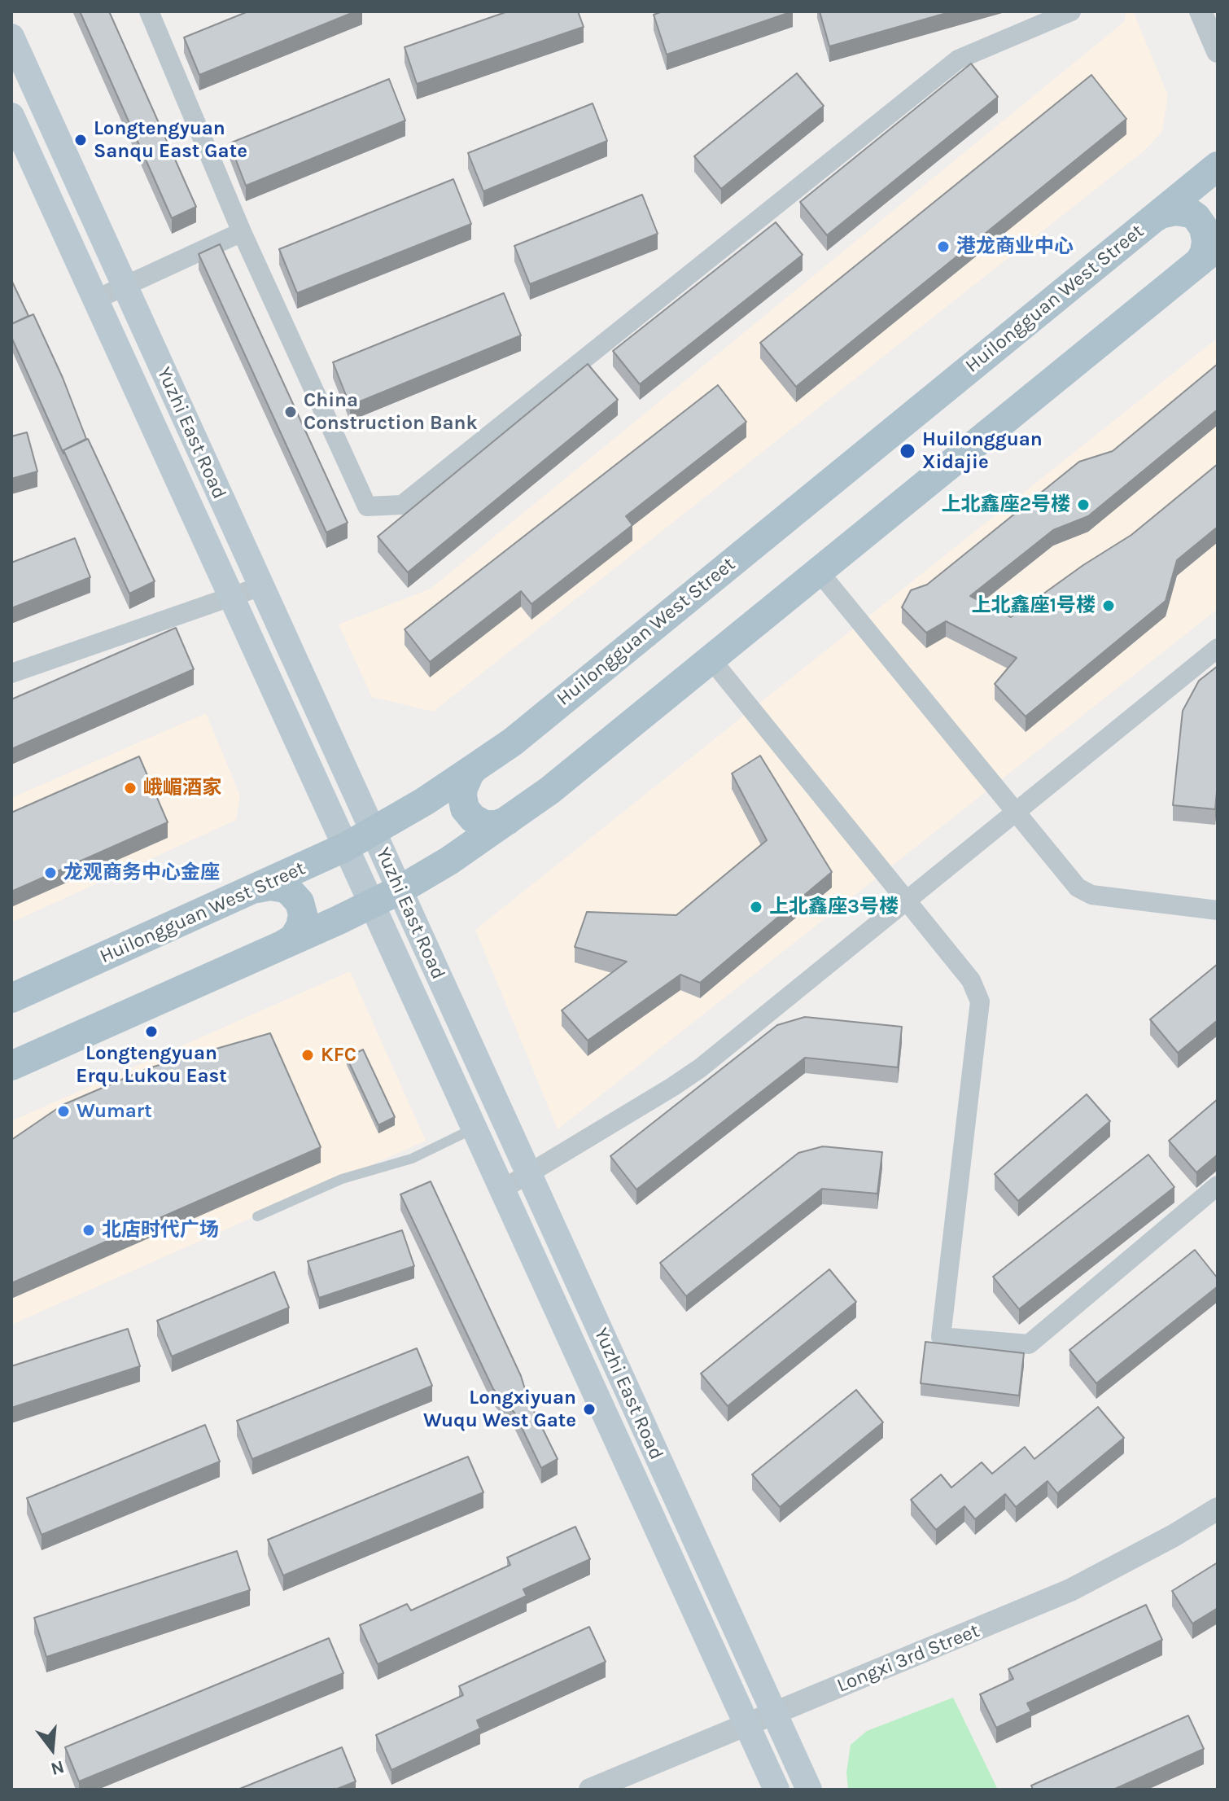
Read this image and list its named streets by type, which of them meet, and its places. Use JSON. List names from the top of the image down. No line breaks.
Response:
{"streets":{"main road":["Huilongguan West Street","Yuzhi East Road"],"street":["Longxi 3rd Street"]},"crossings":[["Huilongguan West Street","Yuzhi East Road"],["Yuzhi East Road","Longxi 3rd Street"]],"places":["Longtengyuan Sanqu East Gate","港龙商业中心","China Construction Bank","Huilongguan Xidajie","上北鑫座2号楼","上北鑫座1号楼","峨嵋酒家","龙观商务中心金座","上北鑫座3号楼","Longtengyuan Erqu Lukou East","KFC","Wumart","北店时代广场","Longxiyuan Wuqu West Gate"],"north":"bottom"}
